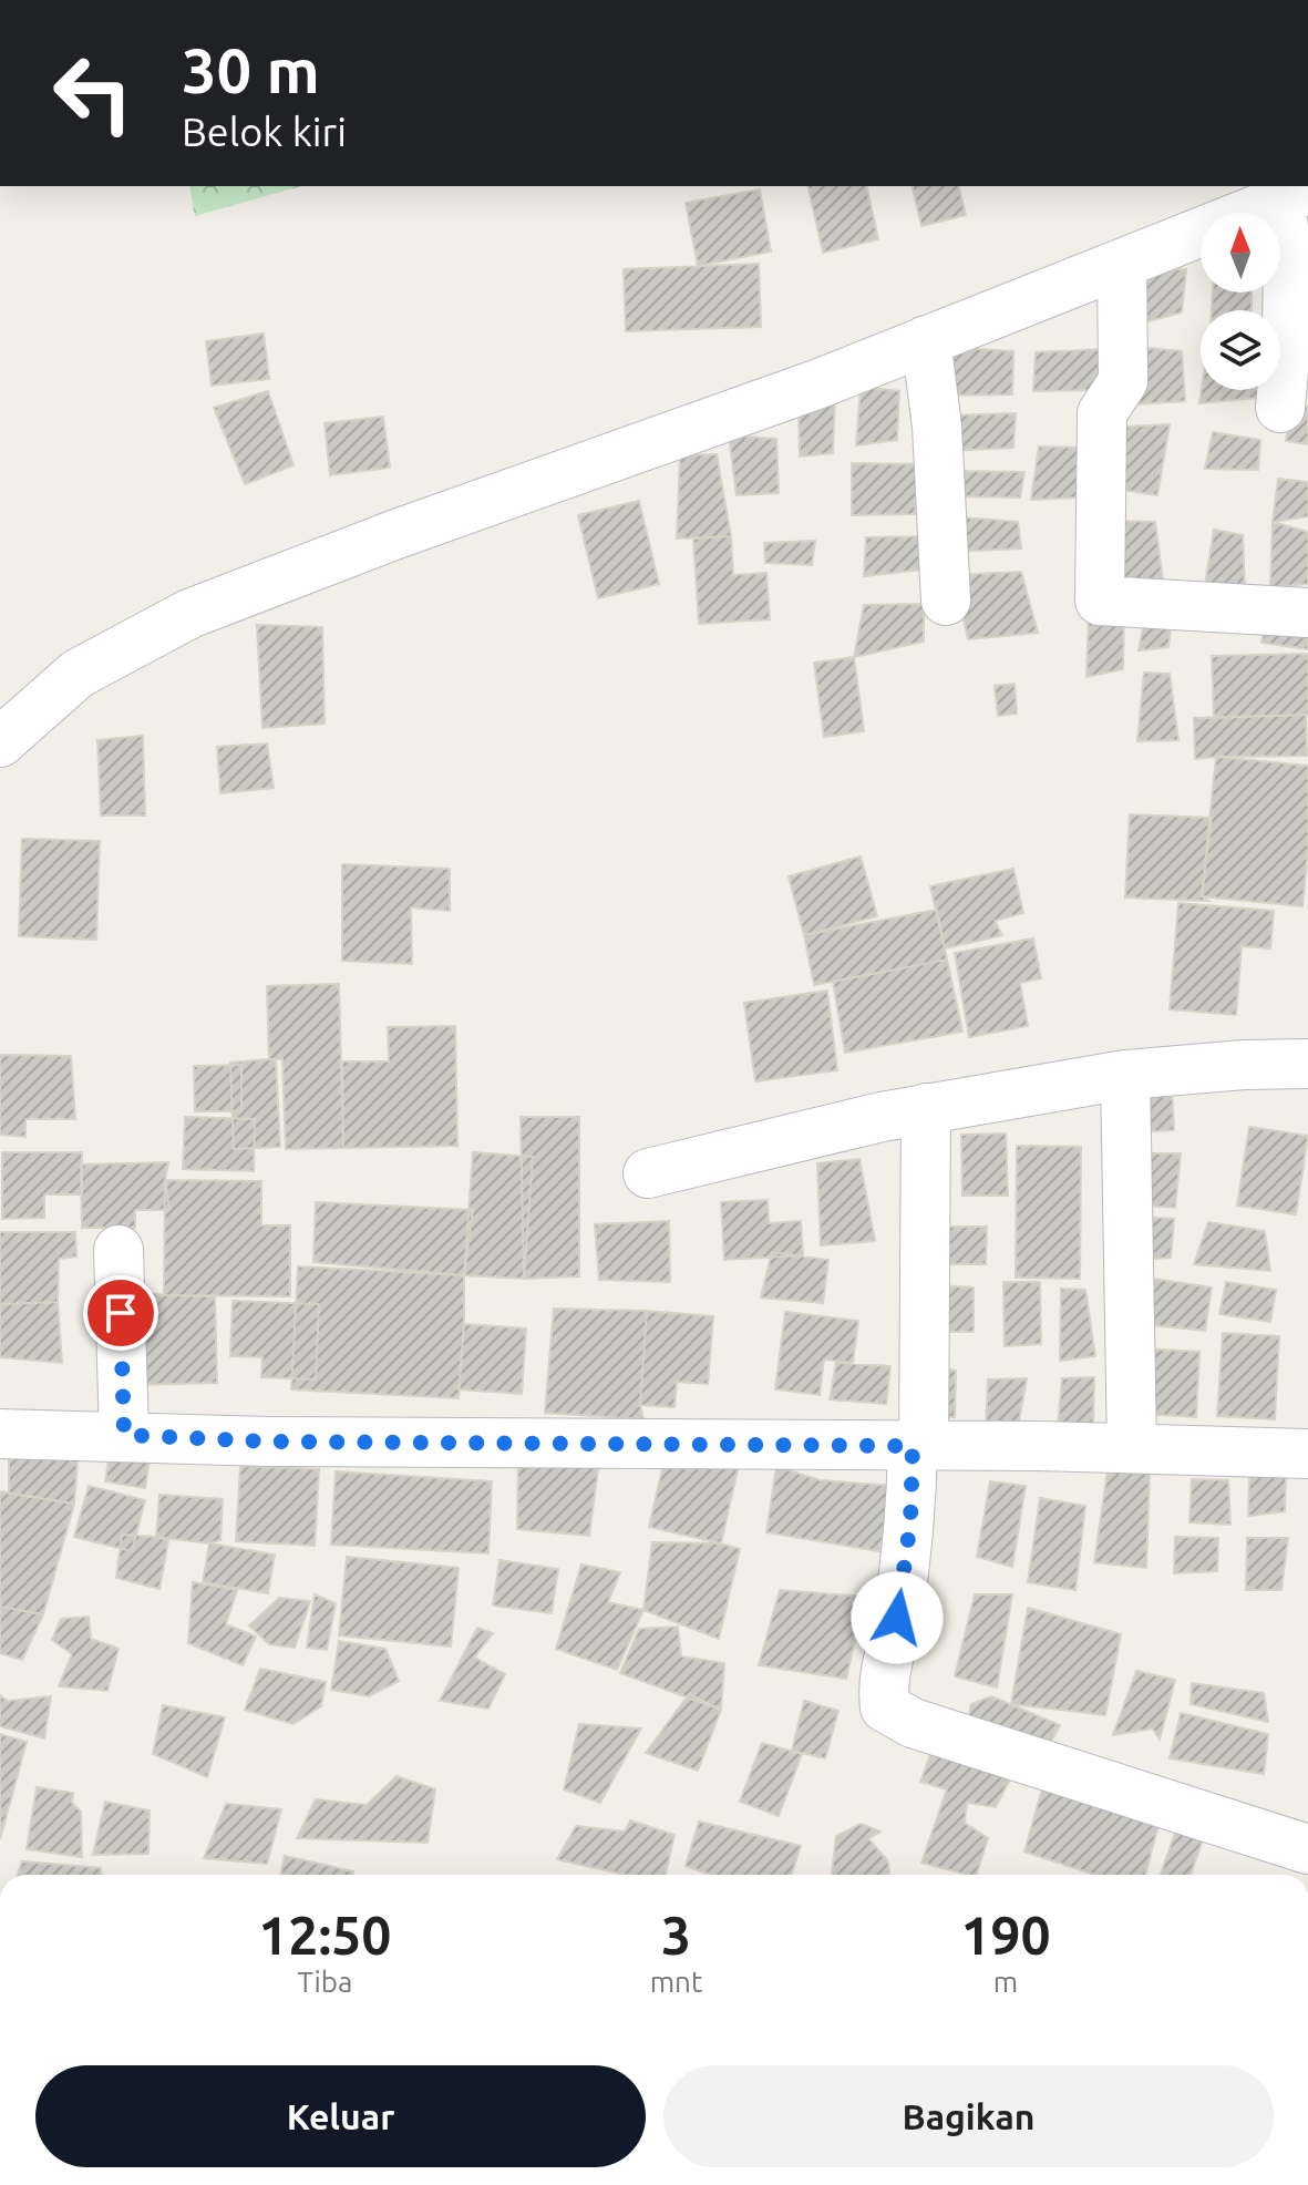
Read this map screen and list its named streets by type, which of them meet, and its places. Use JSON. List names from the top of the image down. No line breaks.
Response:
{"north":"top","page":{"turn":["30 m","Belok kiri"],"eta":["12:50","Tiba","3","mnt","190","m"],"buttons":["Keluar","Bagikan"]}}
